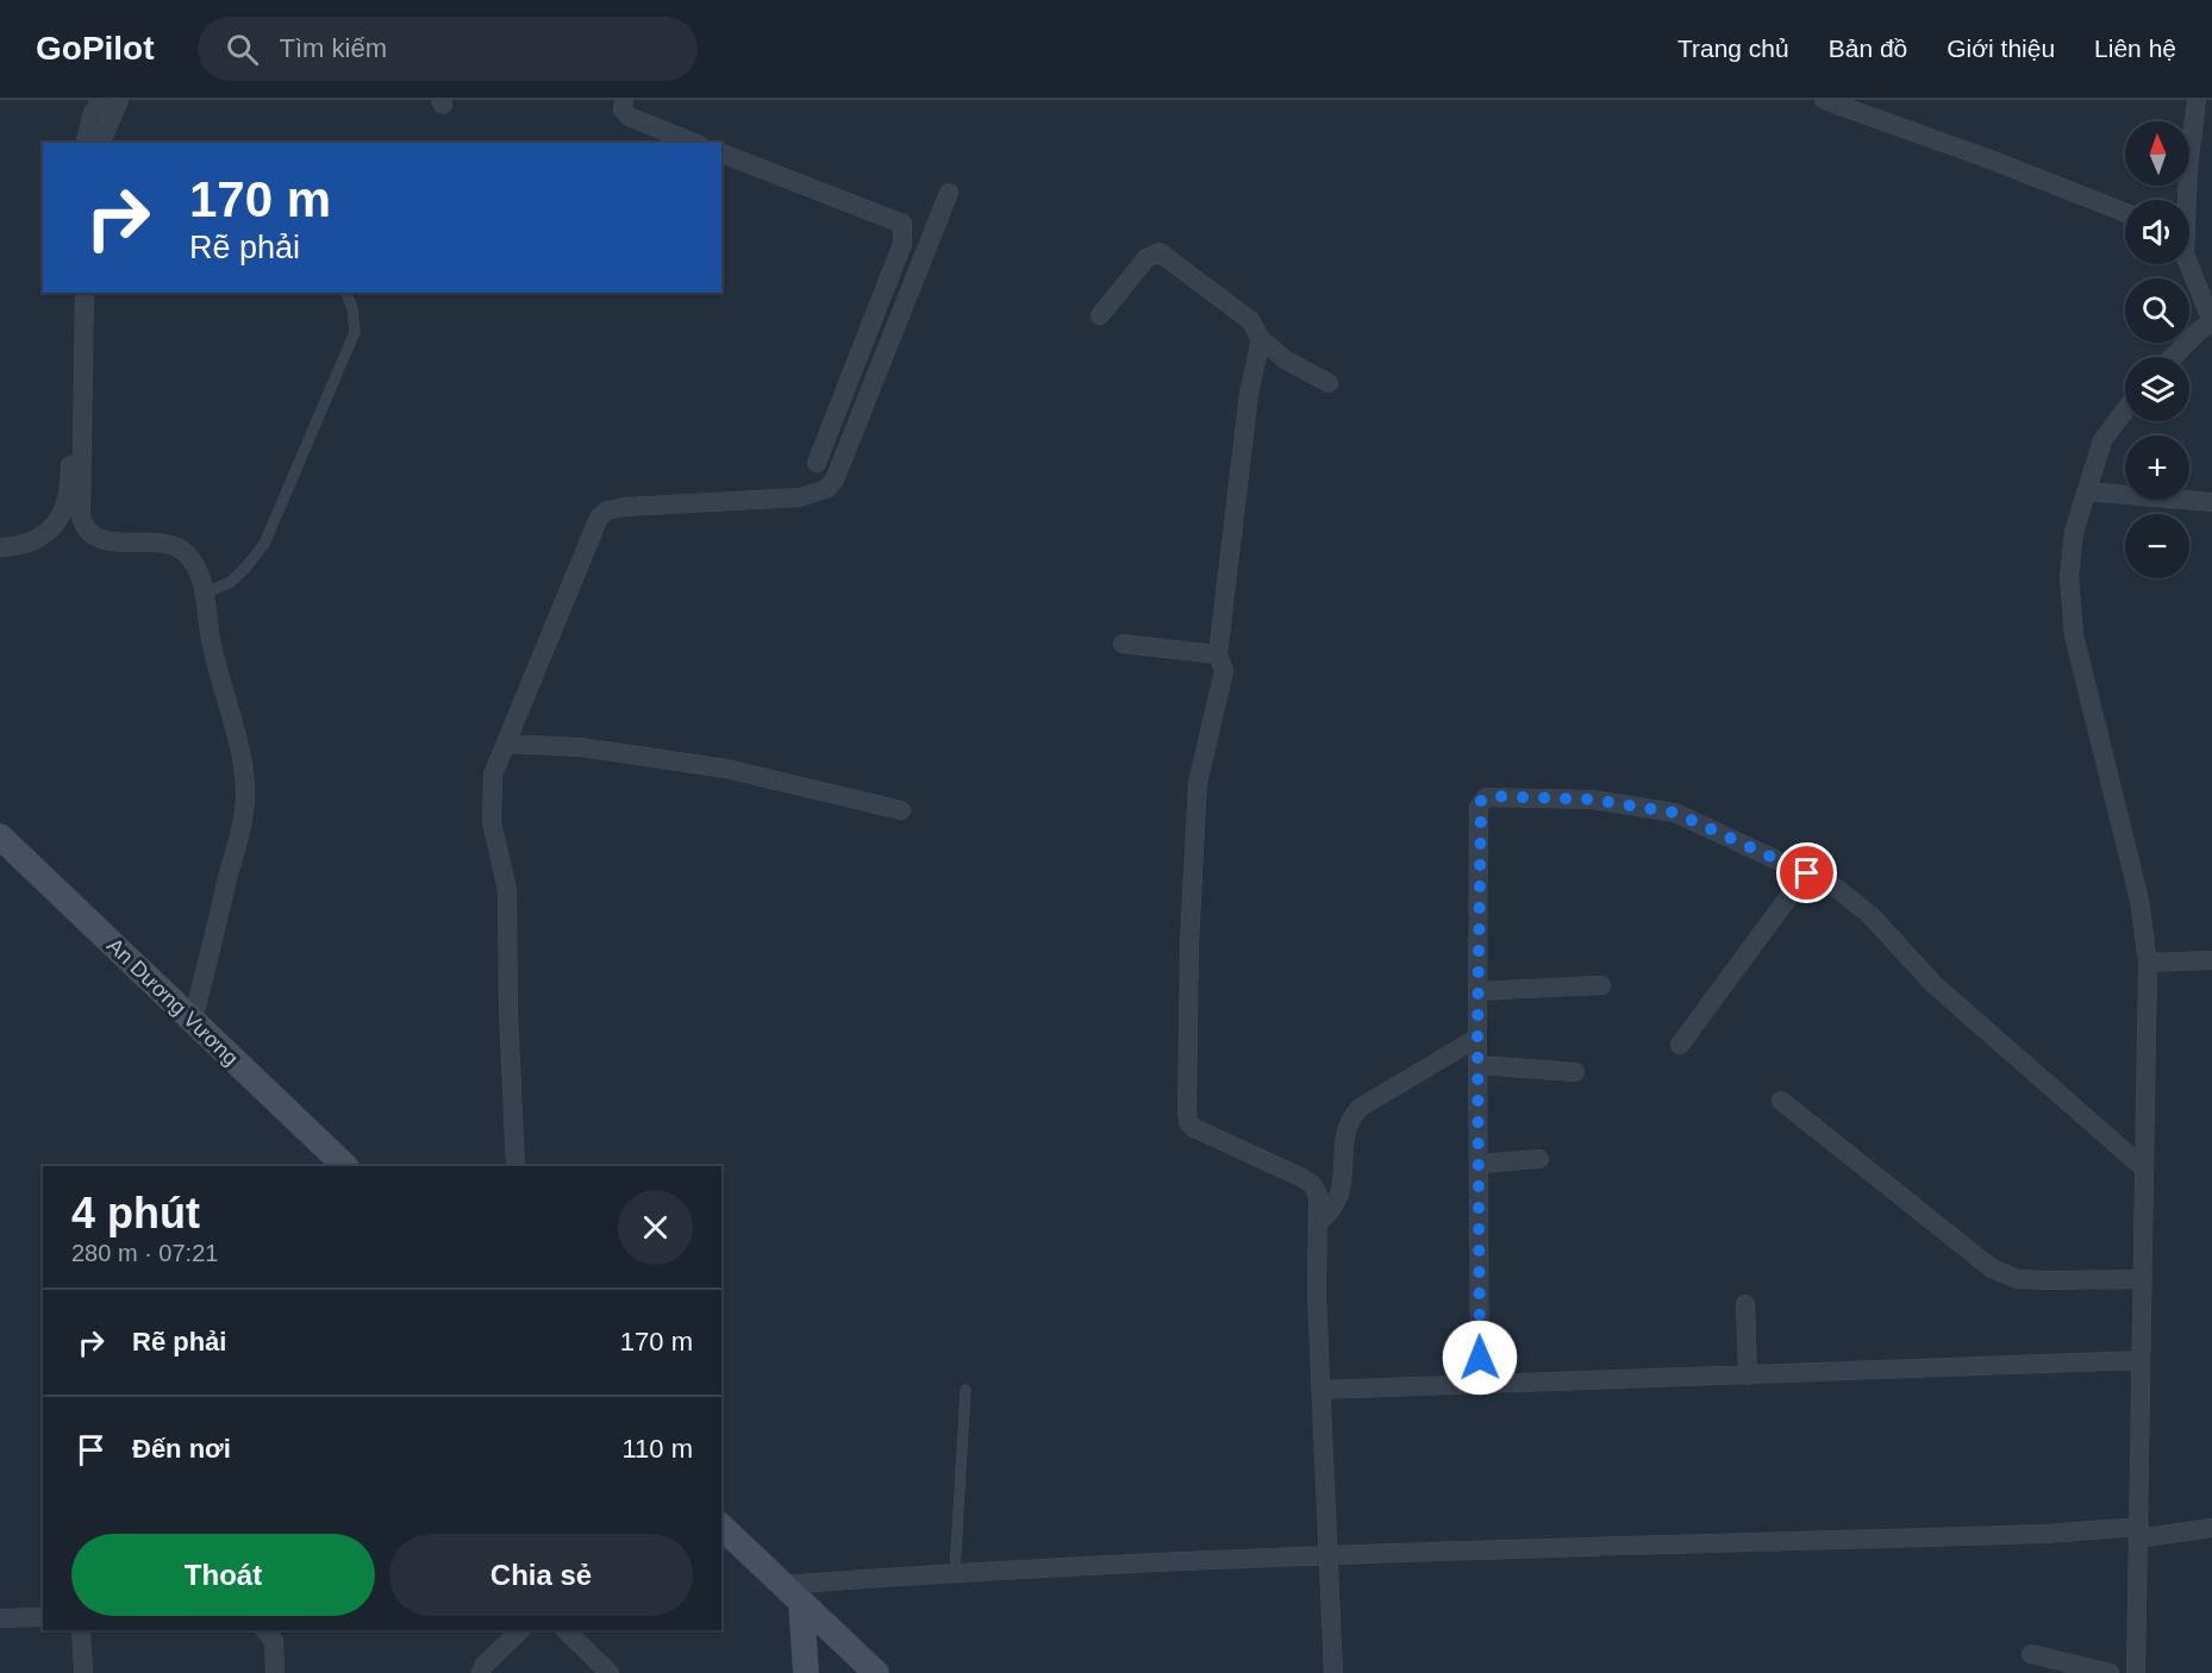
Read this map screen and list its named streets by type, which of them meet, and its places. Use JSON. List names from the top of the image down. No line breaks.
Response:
{"streets":{"street":["An Dương Vương"]},"north":"top","page":{"header":"GoPilot","search":"Tìm kiếm","nav":["Trang chủ","Bản đồ","Giới thiệu","Liên hệ"],"map_buttons":["+","−"],"turn":["170 m","Rẽ phải"],"heading":["4 phút","280 m · 07:21"],"list":[{"name":"Rẽ phải","value":"170 m"},{"name":"Đến nơi","value":"110 m"}],"buttons":["Thoát","Chia sẻ"]}}
